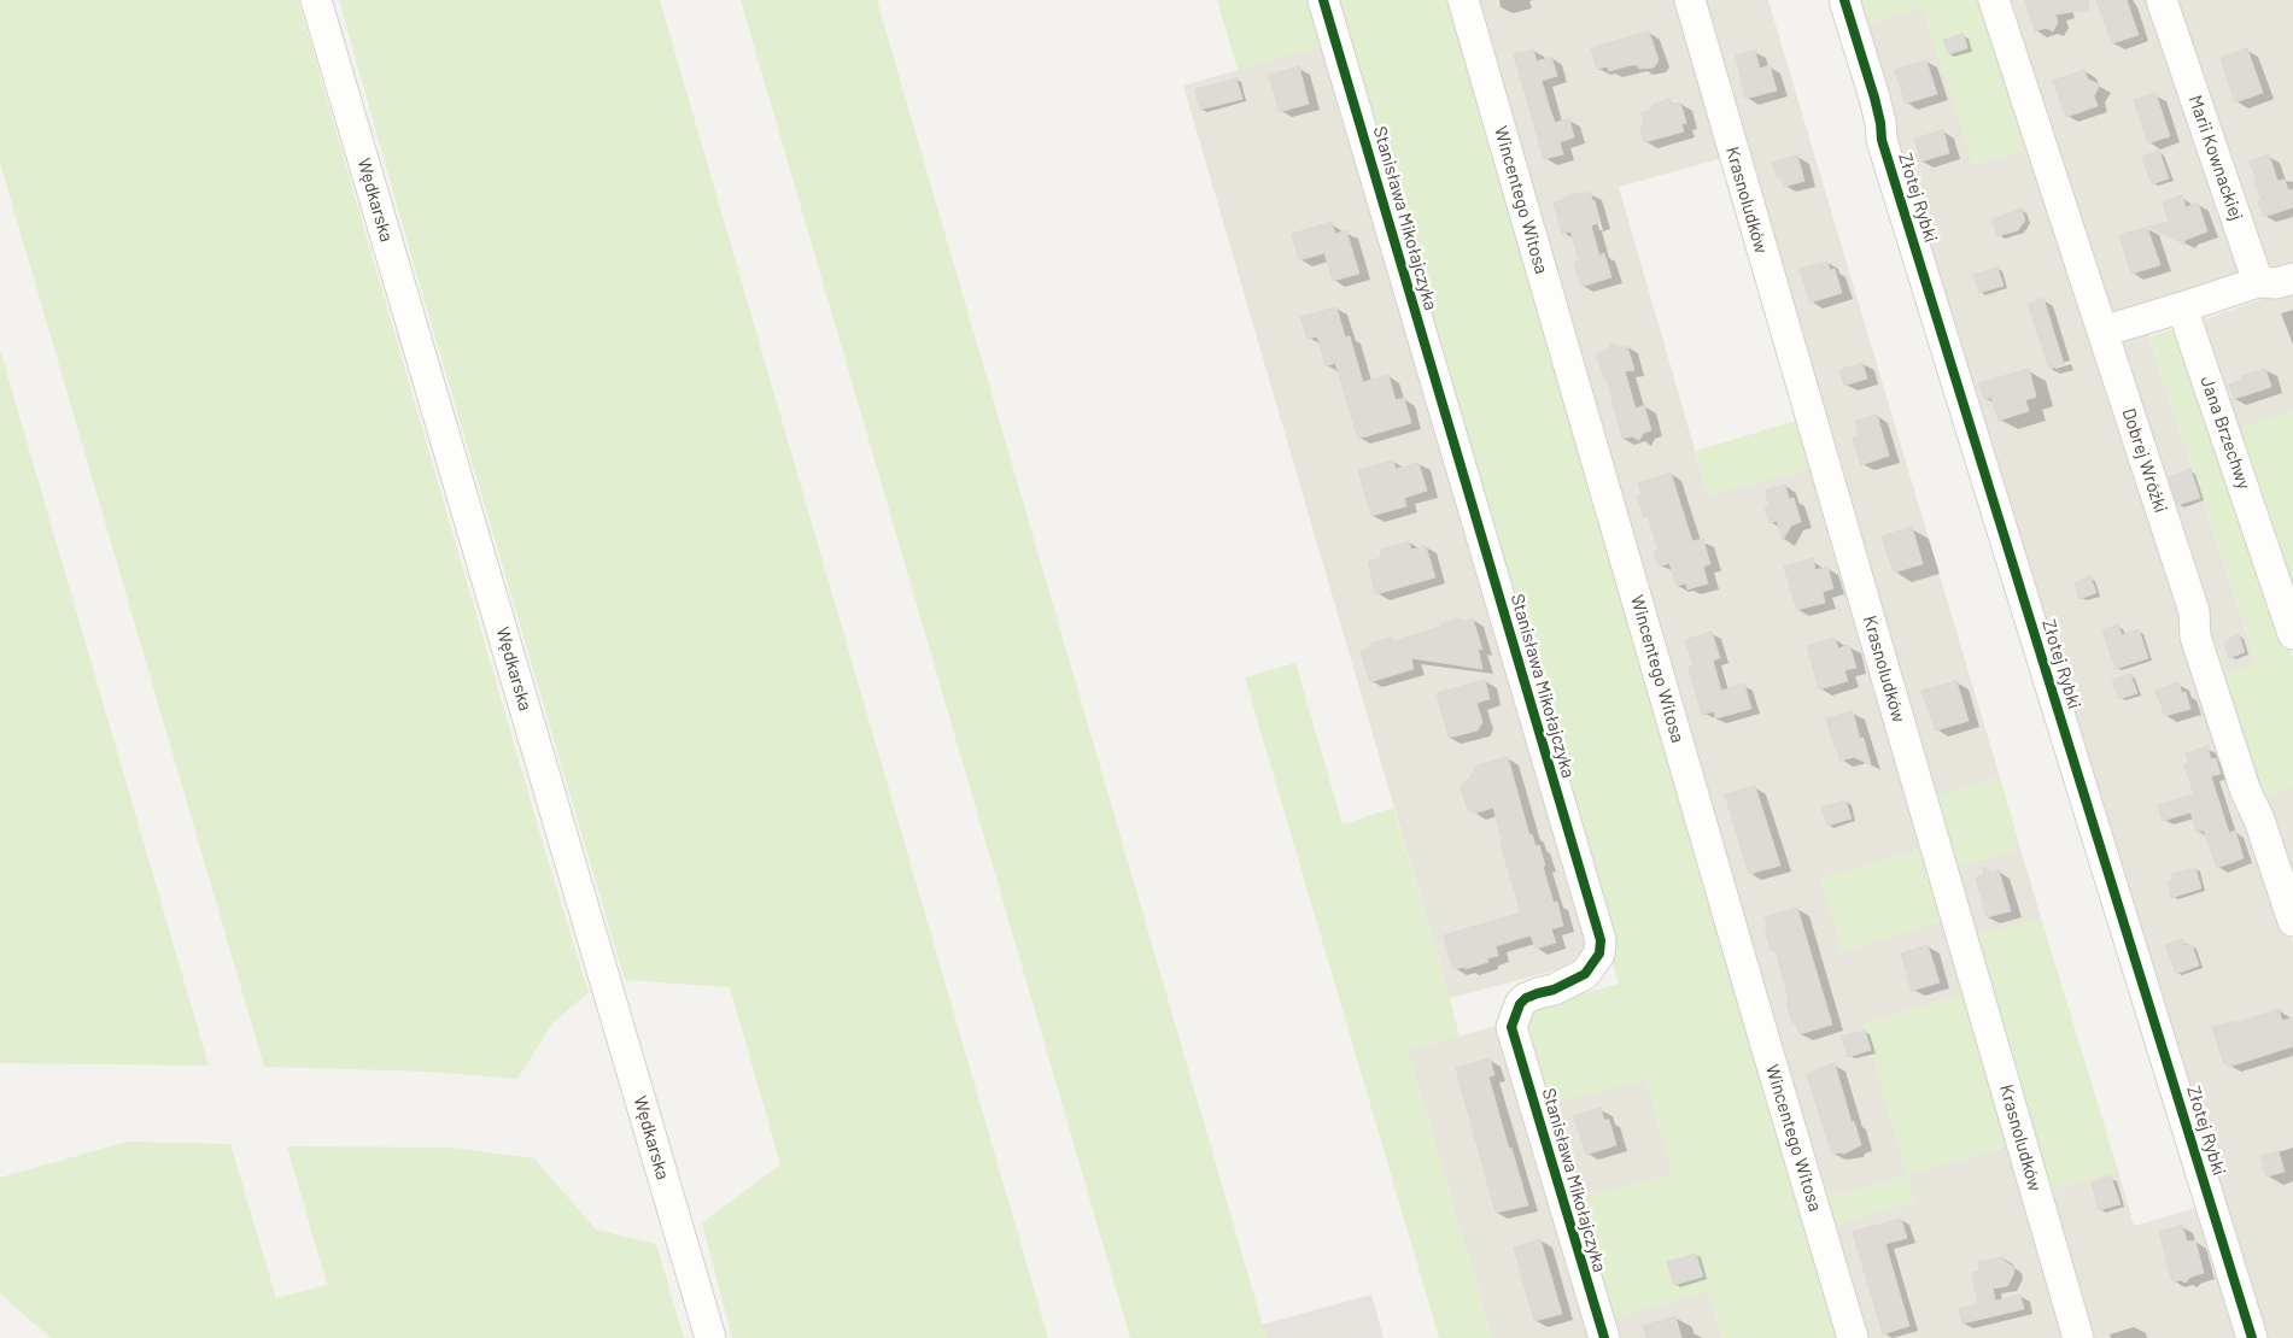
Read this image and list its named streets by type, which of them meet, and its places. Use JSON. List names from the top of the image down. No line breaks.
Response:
{"streets":{"street":["Marii Kownackiej","Złotej Rybki","Wędkarska","Wincentego Witosa","Krasnoludków","Stanisława Mikołajczyka","Jana Brzechwy","Dobrej Wróżki"]}}
